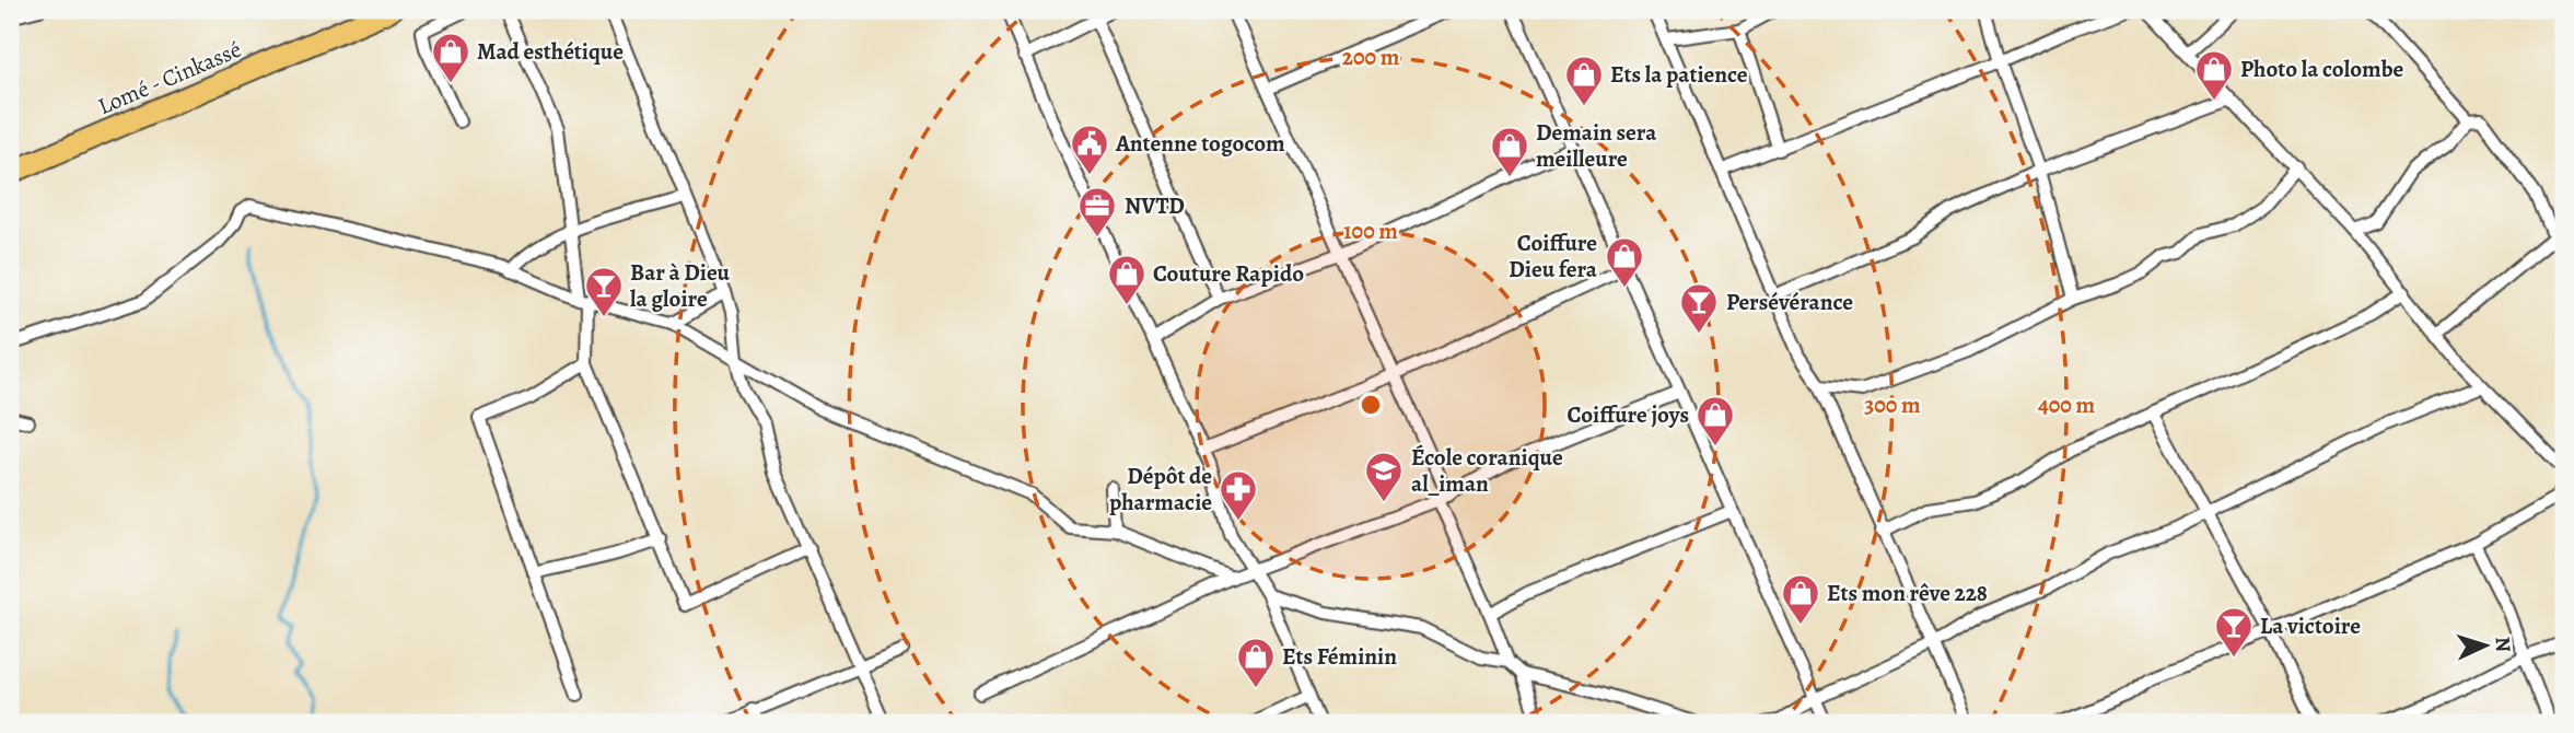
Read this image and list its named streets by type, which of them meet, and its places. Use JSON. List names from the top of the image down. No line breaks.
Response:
{"streets":{"highway":["Lomé - Cinkassé"]},"places":{"shop":["Mad esthétique","Photo la colombe","Ets la patience","Demain sera meilleure","Coiffure Dieu fera","Couture Rapido","Coiffure joys","Ets mon rêve 228","Ets Féminin"],"public building":["Antenne togocom"],"office":["NVTD"],"bar":["Bar à Dieu la gloire","Persévérance","La victoire"],"school or university":["École coranique al_iman"],"pharmacy":["Dépôt de pharmacie"]},"north":"right","rings":["200 m","100 m","300 m","400 m"]}
